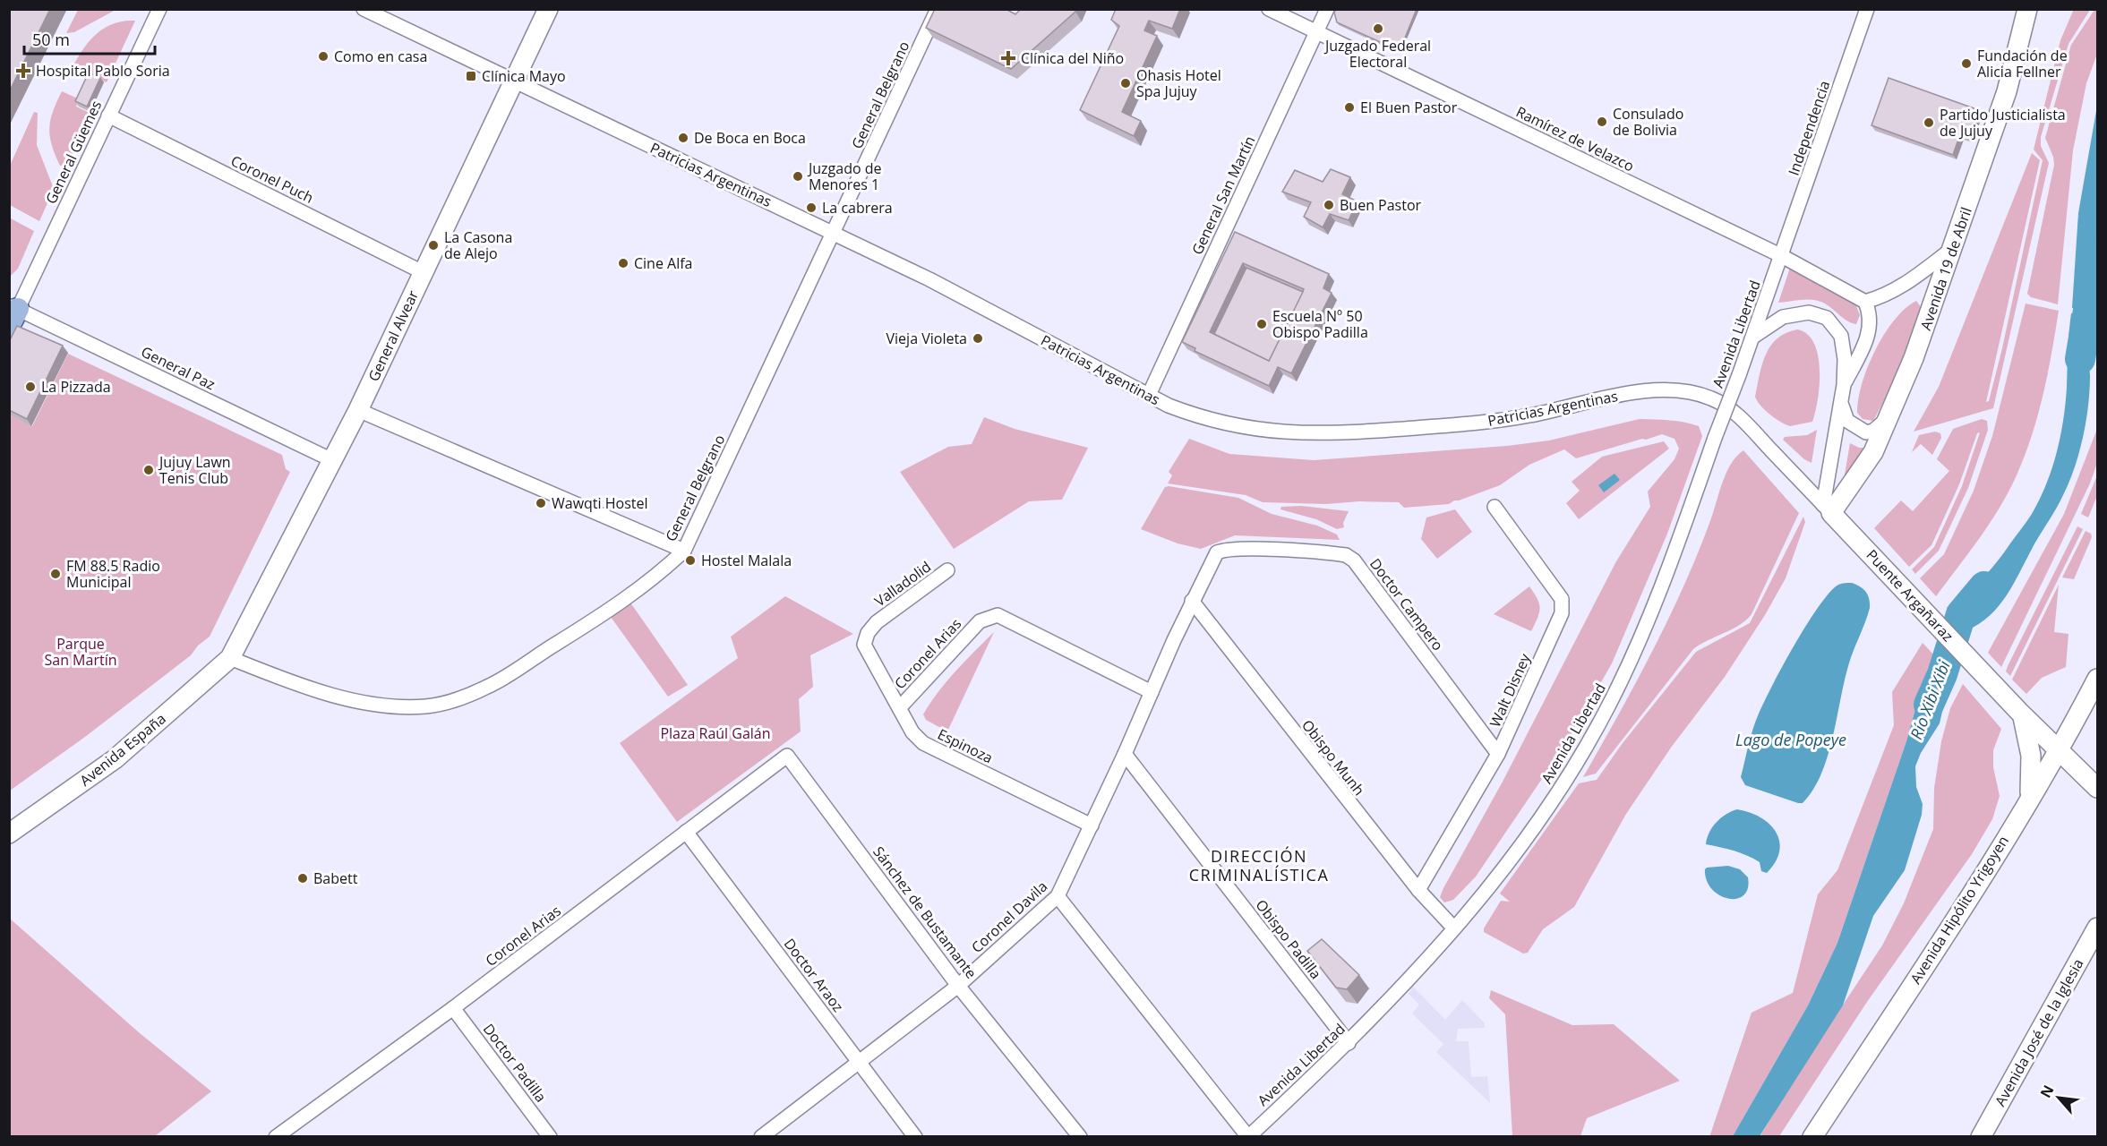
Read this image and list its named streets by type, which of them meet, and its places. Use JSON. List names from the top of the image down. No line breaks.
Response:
{"streets":{"main road":["Patricias Argentinas","Avenida 19 de Abril","General Alvear","Puente Argañaraz","Avenida España","Avenida Hipólito Yrigoyen","Avenida José de la Iglesia"],"street":["General Belgrano","Independencia","Ramírez de Velazco","General Güemes","Coronel Puch","General San Martín","Avenida Libertad","General Paz","Valladolid","Doctor Campero","Coronel Arias","Walt Disney","Espinoza","Obispo Munh","Sánchez de Bustamante","Coronel Davila","Obispo Padilla","Doctor Araoz","Doctor Padilla"]},"crossings":[["General Belgrano","Patricias Argentinas"],["General Belgrano","General Alvear"],["General Belgrano","Avenida España"],["Independencia","Ramírez de Velazco"],["Independencia","Avenida Libertad"],["Ramírez de Velazco","General San Martín"],["Ramírez de Velazco","Avenida Libertad"],["General Güemes","Coronel Puch"],["General Güemes","General Paz"],["Patricias Argentinas","General San Martín"],["Patricias Argentinas","Avenida 19 de Abril"],["Patricias Argentinas","General Alvear"],["Patricias Argentinas","Puente Argañaraz"],["Coronel Puch","General Alvear"],["Avenida Libertad","Obispo Munh"],["Avenida Libertad","Obispo Padilla"],["General Alvear","General Paz"],["General Alvear","Avenida España"],["Valladolid","Espinoza"],["Puente Argañaraz","Avenida Hipólito Yrigoyen"],["Doctor Campero","Walt Disney"],["Doctor Campero","Coronel Davila"],["Coronel Arias","Espinoza"],["Coronel Arias","Sánchez de Bustamante"],["Coronel Arias","Coronel Davila"],["Coronel Arias","Doctor Araoz"],["Coronel Arias","Doctor Padilla"],["Walt Disney","Obispo Munh"],["Espinoza","Coronel Davila"],["Obispo Munh","Coronel Davila"],["Sánchez de Bustamante","Coronel Davila"],["Coronel Davila","Obispo Padilla"],["Coronel Davila","Doctor Araoz"]],"districts":["DIRECCIÓN CRIMINALÍSTICA"],"water":["Río Xibi Xibi","Lago de Popeye"],"parks":["Parque San Martín","Plaza Raúl Galán"],"places":{"other":["Juzgado Federal Electoral","Como en casa","Fundación de Alicia Fellner","Ohasis Hotel Spa Jujuy","El Buen Pastor","Consulado de Bolivia","Partido Justicialista de Jujuy","De Boca en Boca","Juzgado de Menores 1","Buen Pastor","La cabrera","La Casona de Alejo","Cine Alfa","Escuela Nº 50 Obispo Padilla","Vieja Violeta","La Pizzada","Jujuy Lawn Tenis Club","Wawqti Hostel","Hostel Malala","FM 88.5 Radio Municipal","Babett"],"health":["Clínica del Niño","Hospital Pablo Soria"],"transit":["Clínica Mayo"]},"scale_bar":"50 m","north":"top left"}
